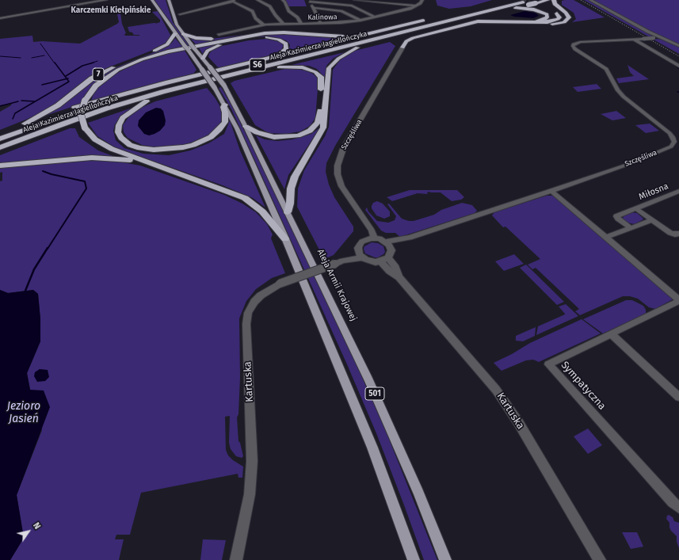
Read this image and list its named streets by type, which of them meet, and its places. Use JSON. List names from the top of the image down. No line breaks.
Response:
{"streets":{"highway":["Aleja Kazimierza Jagiellończyka","S6","7"],"main road":["Aleja Armii Krajowej","501"],"street":["Kalinowa","Szczęśliwa","Miłosna","Kartuska","Sympatyczna"]},"crossings":[["7","501"],["Szczęśliwa","Kartuska"],["Szczęśliwa","Sympatyczna"],["Aleja Armii Krajowej","501"]],"districts":["Karczemki Kiełpińskie"],"water":["Jezioro Jasień"],"north":"top right"}
